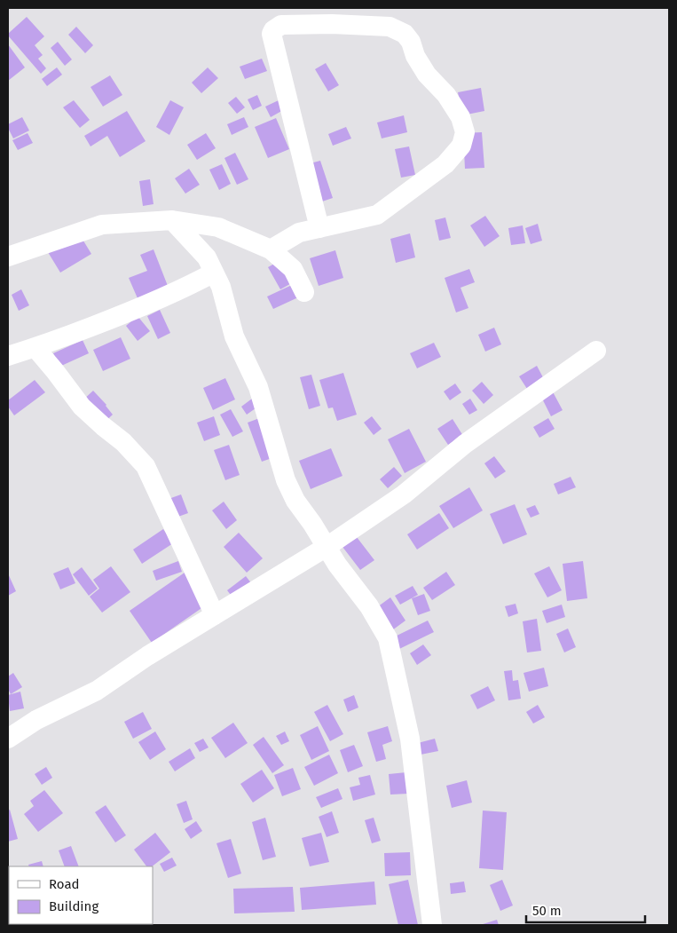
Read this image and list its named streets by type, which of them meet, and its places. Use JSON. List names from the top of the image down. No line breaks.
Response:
{"legend":["Road","Building"],"scale_bar":"50 m"}
